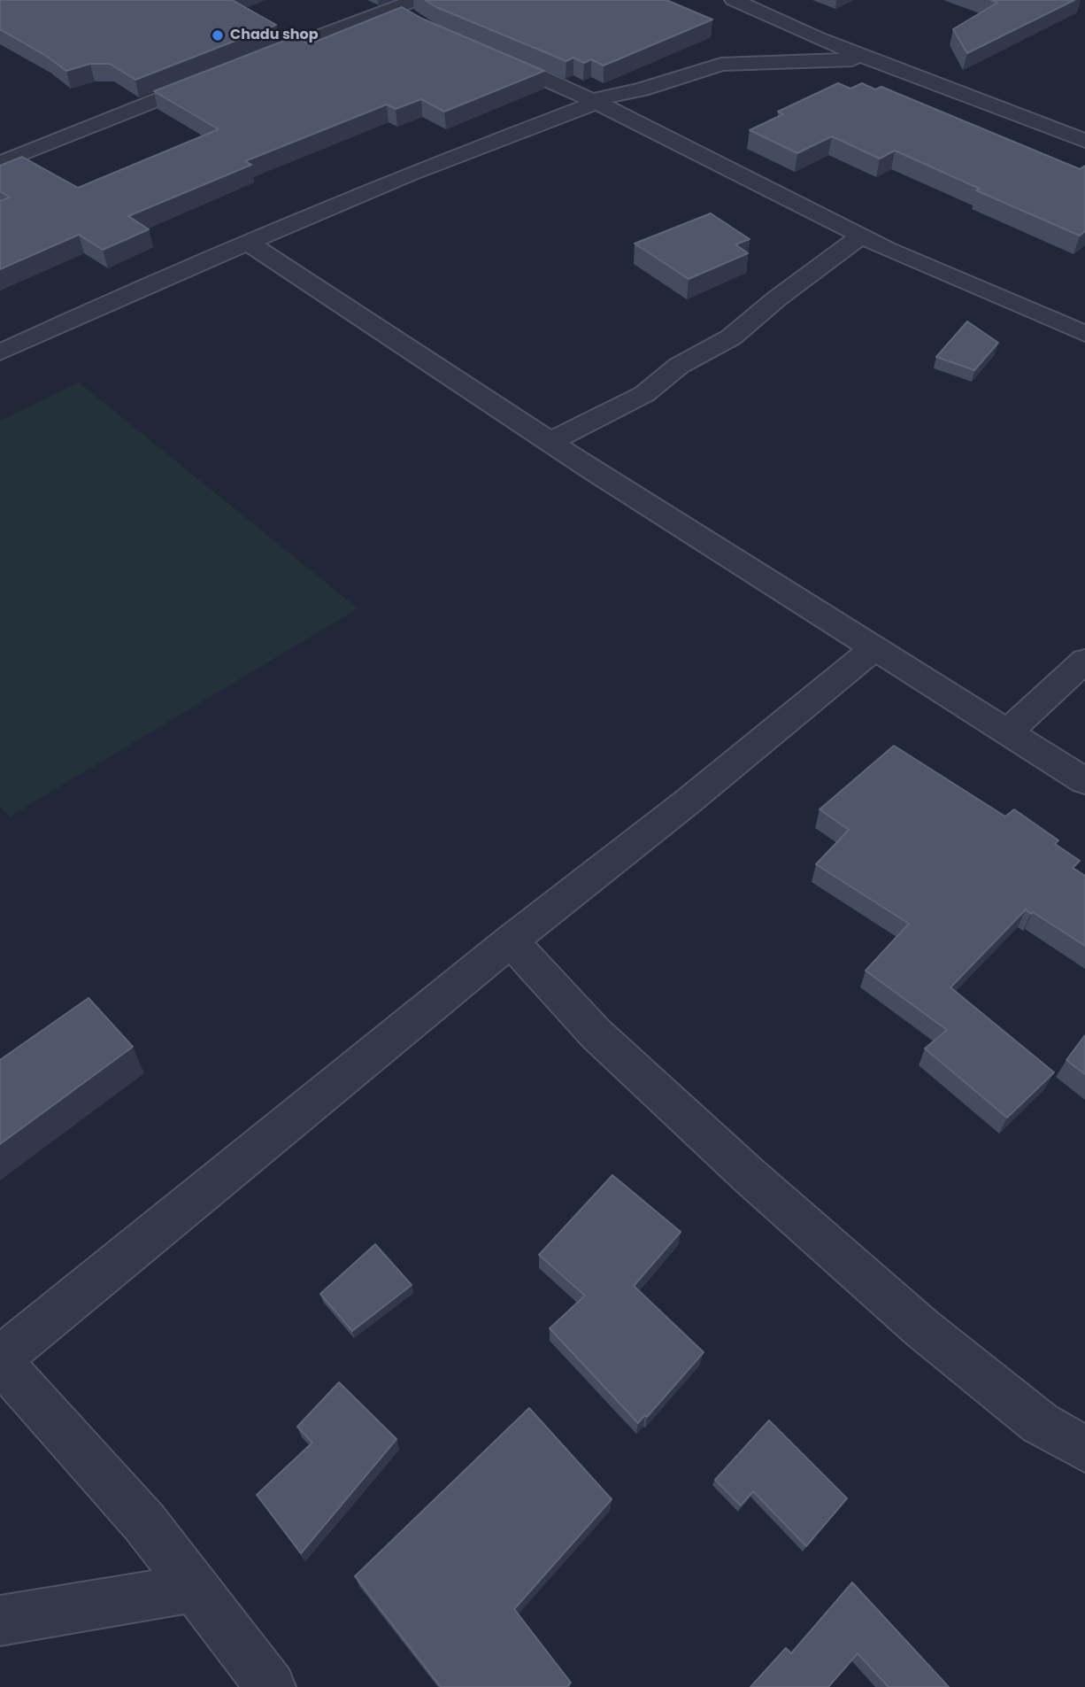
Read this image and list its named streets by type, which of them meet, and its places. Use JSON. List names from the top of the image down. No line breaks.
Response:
{"places":["Chadu shop"]}
